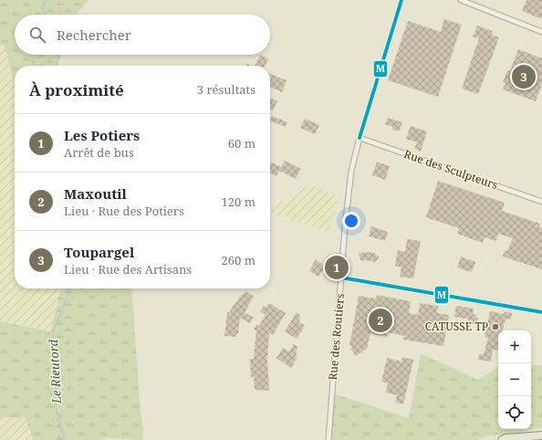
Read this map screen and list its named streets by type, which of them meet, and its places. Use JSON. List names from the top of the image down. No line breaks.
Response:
{"streets":{"street":["Rue des Sculpteurs","Rue des Routiers"]},"crossings":[["Rue des Sculpteurs","Rue des Routiers"]],"water":["Le Rieutord"],"places":["CATUSSE TP"],"lines":["transit line M"],"page":{"search":"Rechercher","pins":["3","1","2"],"heading":["À proximité","3 résultats"],"list":[{"mark":"1","name":"Les Potiers","note":"Arrêt de bus","value":"60 m"},{"mark":"2","name":"Maxoutil","note":"Lieu · Rue des Potiers","value":"120 m"},{"mark":"3","name":"Toupargel","note":"Lieu · Rue des Artisans","value":"260 m"}],"map_buttons":["+","−"]}}
